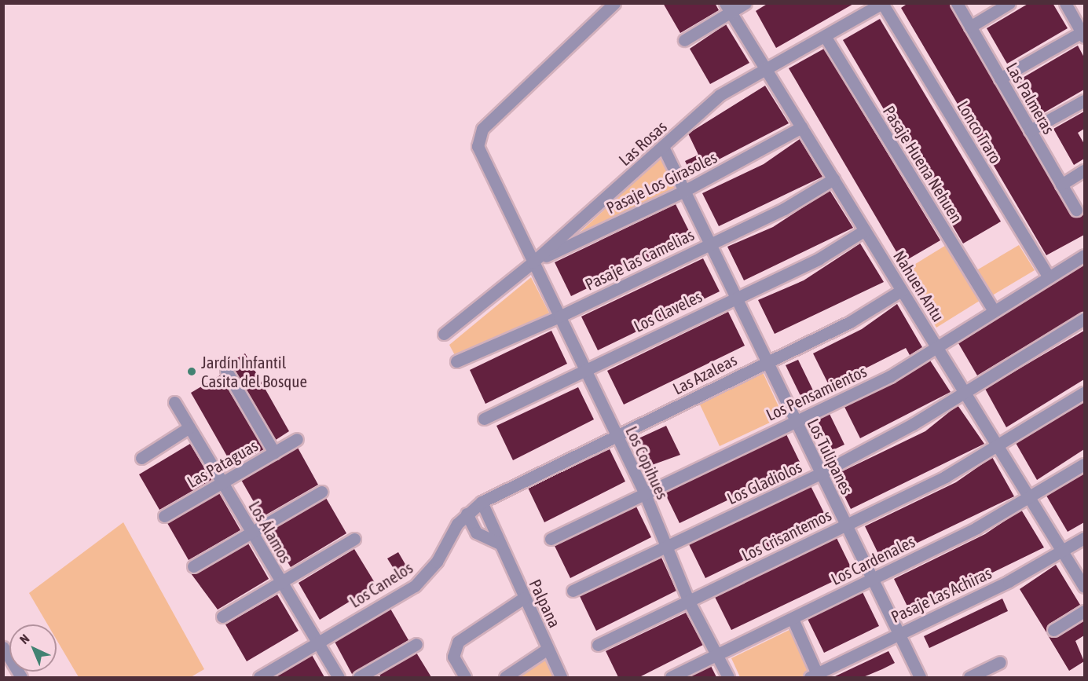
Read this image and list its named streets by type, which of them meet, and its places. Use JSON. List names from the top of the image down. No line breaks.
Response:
{"streets":{"street":["Las Palmeras","Lonco Traro","Las Rosas","Pasaje Huena Nehuen","Pasaje Los Girasoles","Pasaje las Camelias","Nahuen Antu","Los Claveles","Las Azaleas","Los Pensamientos","Los Tulipanes","Los Copihues","Las Pataguas","Los Gladiolos","Los Álamos","Los Crisantemos","Los Cardenales","Los Canelos","Pasaje Las Achiras","Palpana"]},"crossings":[["Lonco Traro","Las Rosas"],["Lonco Traro","Los Pensamientos"],["Las Rosas","Pasaje Huena Nehuen"],["Las Rosas","Pasaje Los Girasoles"],["Las Rosas","Nahuen Antu"],["Las Rosas","Los Tulipanes"],["Las Rosas","Los Copihues"],["Pasaje Huena Nehuen","Los Pensamientos"],["Pasaje Los Girasoles","Nahuen Antu"],["Pasaje Los Girasoles","Los Tulipanes"],["Pasaje Los Girasoles","Los Copihues"],["Pasaje las Camelias","Nahuen Antu"],["Pasaje las Camelias","Los Tulipanes"],["Pasaje las Camelias","Los Copihues"],["Nahuen Antu","Los Claveles"],["Nahuen Antu","Las Azaleas"],["Nahuen Antu","Los Pensamientos"],["Nahuen Antu","Los Gladiolos"],["Nahuen Antu","Los Crisantemos"],["Nahuen Antu","Los Cardenales"],["Nahuen Antu","Pasaje Las Achiras"],["Los Claveles","Los Tulipanes"],["Los Claveles","Los Copihues"],["Las Azaleas","Los Tulipanes"],["Las Azaleas","Los Copihues"],["Las Azaleas","Los Canelos"],["Los Pensamientos","Los Tulipanes"],["Los Pensamientos","Los Copihues"],["Los Tulipanes","Los Gladiolos"],["Los Tulipanes","Los Crisantemos"],["Los Tulipanes","Los Cardenales"],["Los Tulipanes","Pasaje Las Achiras"],["Los Copihues","Los Gladiolos"],["Los Copihues","Los Crisantemos"],["Los Copihues","Los Cardenales"],["Las Pataguas","Los Álamos"],["Los Álamos","Los Canelos"],["Los Canelos","Palpana"]],"places":["Jardín Infantil Casita del Bosque"],"north":"top left"}
